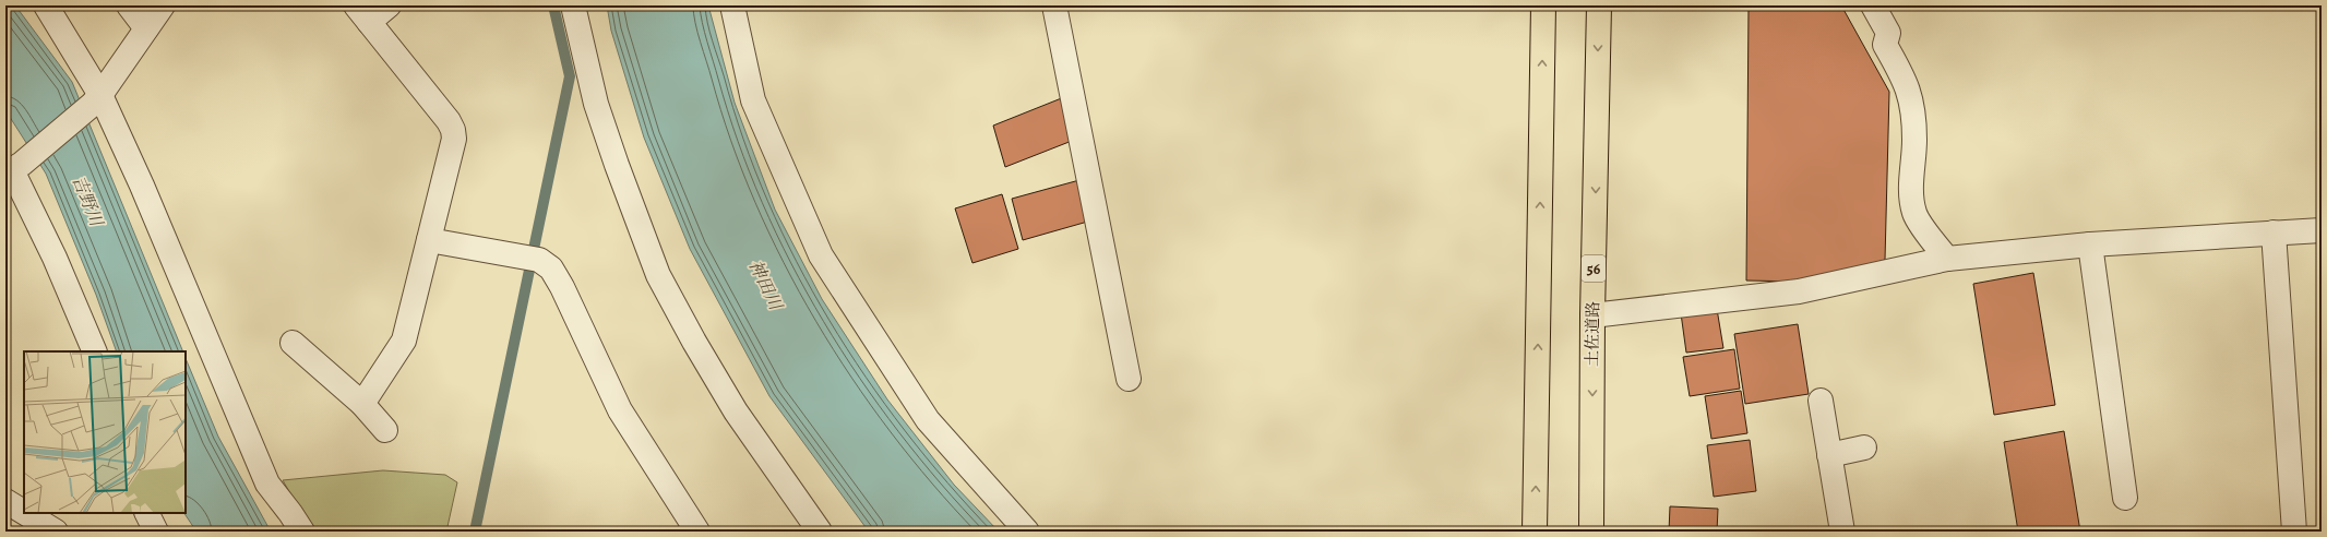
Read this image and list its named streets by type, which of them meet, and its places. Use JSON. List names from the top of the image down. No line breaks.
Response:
{"streets":{"highway":["56","土佐道路"]},"water":["吉野川","神田川"]}
